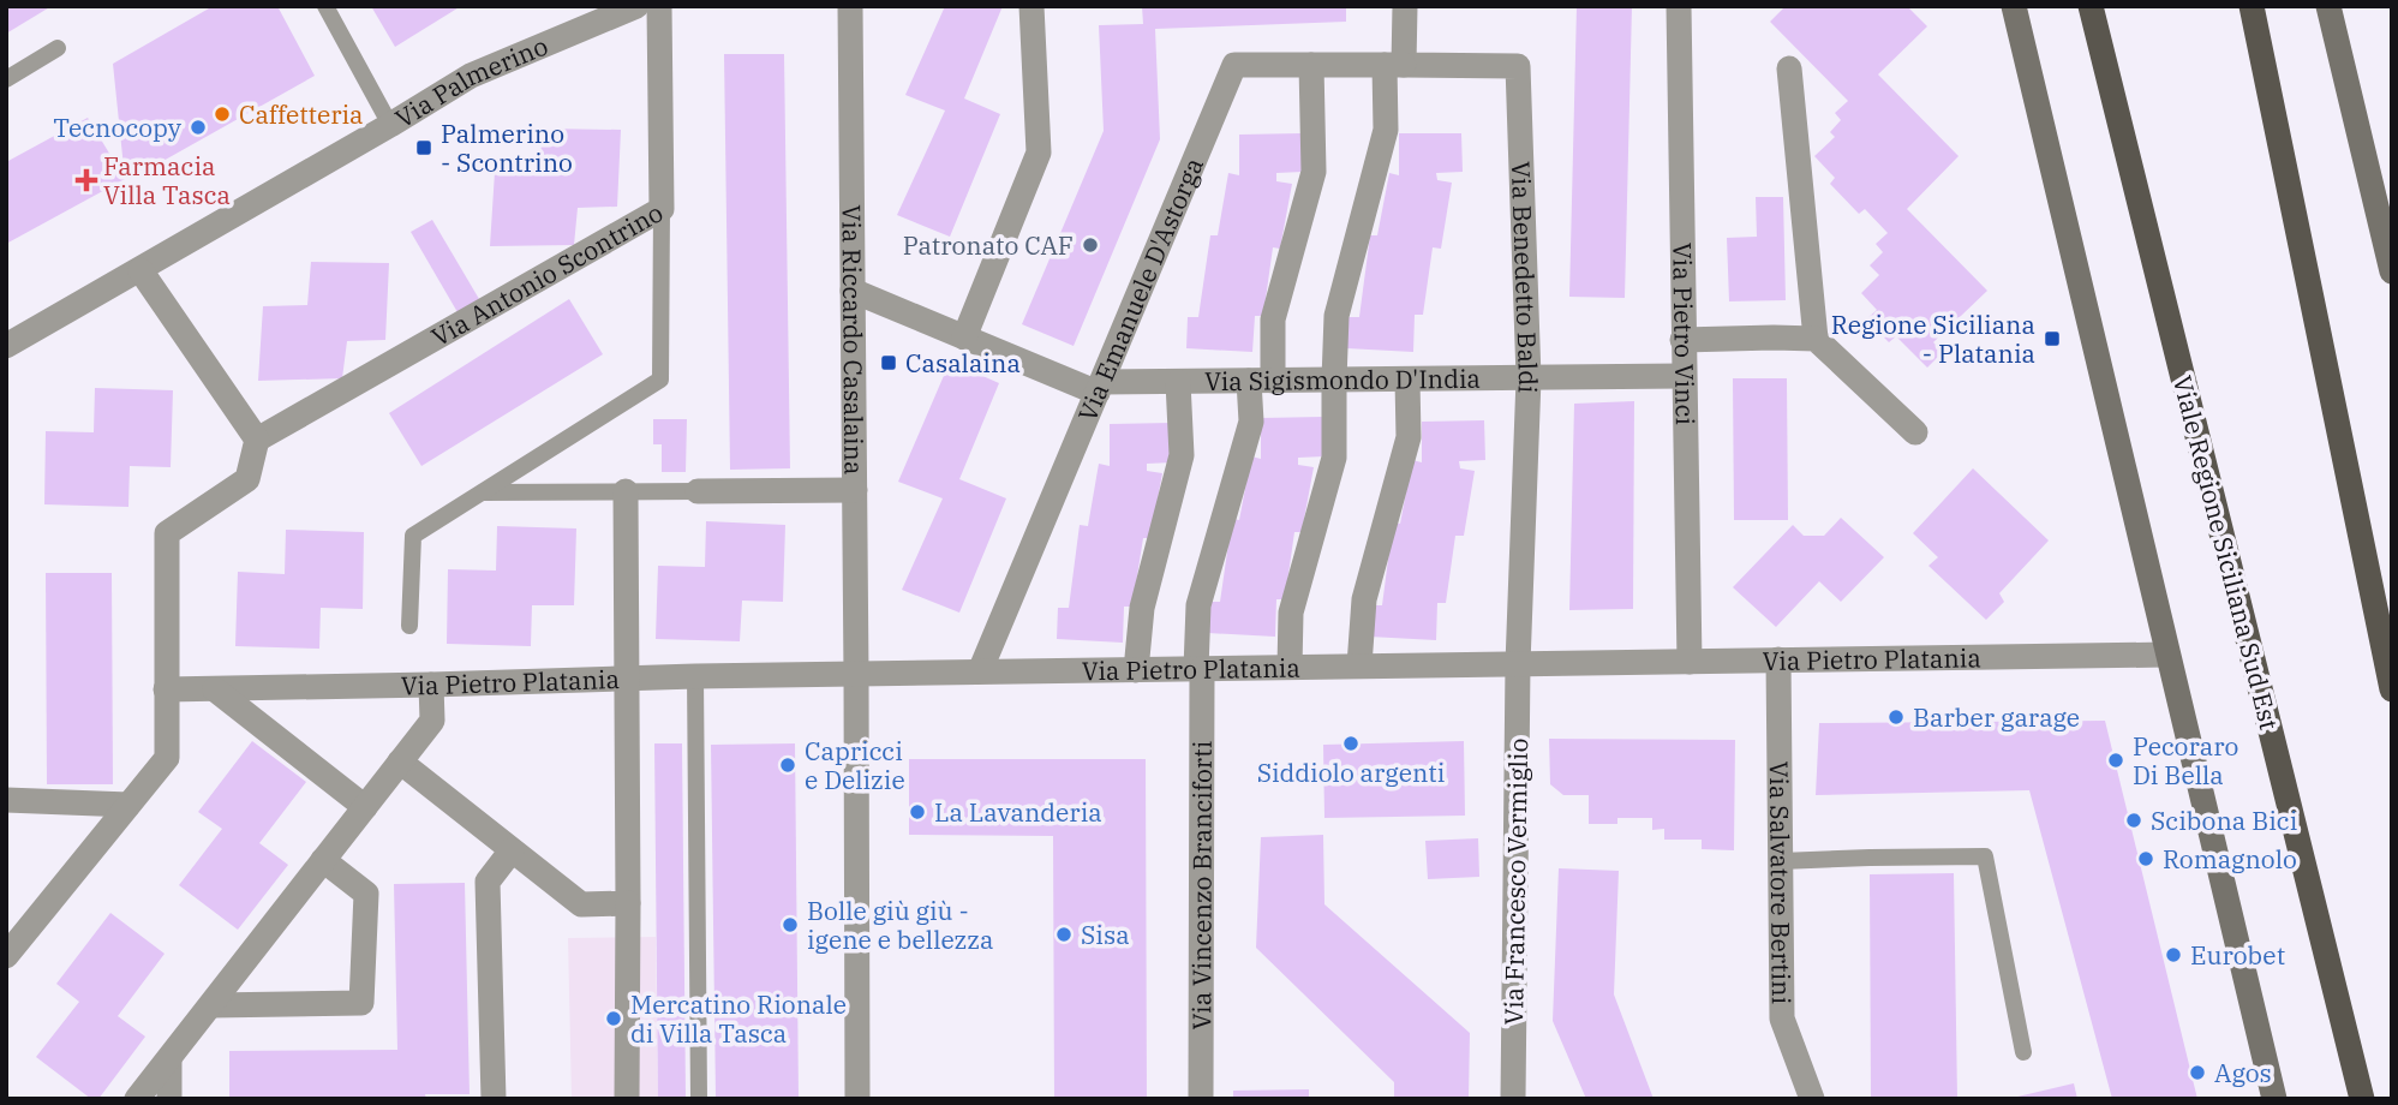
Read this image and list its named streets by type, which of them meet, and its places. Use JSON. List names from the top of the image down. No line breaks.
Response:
{"streets":{"main road":["Viale Regione Siciliana Sud Est"],"street":["Via Palmerino","Via Antonio Scontrino","Via Benedetto Baldi","Via Emanuele D'Astorga","Via Pietro Vinci","Via Riccardo Casalaina","Via Sigismondo D'India","Via Pietro Platania","Via Francesco Vermiglio","Via Salvatore Bertini","Via Vincenzo Branciforti"]},"crossings":[["Via Benedetto Baldi","Via Emanuele D'Astorga"],["Via Benedetto Baldi","Via Sigismondo D'India"],["Via Benedetto Baldi","Via Pietro Platania"],["Via Benedetto Baldi","Via Francesco Vermiglio"],["Via Emanuele D'Astorga","Via Sigismondo D'India"],["Via Emanuele D'Astorga","Via Pietro Platania"],["Via Emanuele D'Astorga","Via Vincenzo Branciforti"],["Via Pietro Vinci","Via Sigismondo D'India"],["Via Pietro Vinci","Via Pietro Platania"],["Via Riccardo Casalaina","Via Sigismondo D'India"],["Via Riccardo Casalaina","Via Pietro Platania"],["Via Sigismondo D'India","Via Vincenzo Branciforti"],["Via Pietro Platania","Via Francesco Vermiglio"],["Via Pietro Platania","Via Salvatore Bertini"],["Via Pietro Platania","Via Vincenzo Branciforti"]],"places":{"other":["Caffetteria","Tecnocopy","Patronato CAF","Barber garage","Siddiolo argenti","Pecoraro Di Bella","Capricci e Delizie","La Lavanderia","Scibona Bici","Romagnolo","Bolle giù giù - igene e bellezza","Sisa","Eurobet","Mercatino Rionale di Villa Tasca","Agos"],"transit":["Palmerino - Scontrino","Regione Siciliana - Platania","Casalaina"],"health":["Farmacia Villa Tasca"]}}
